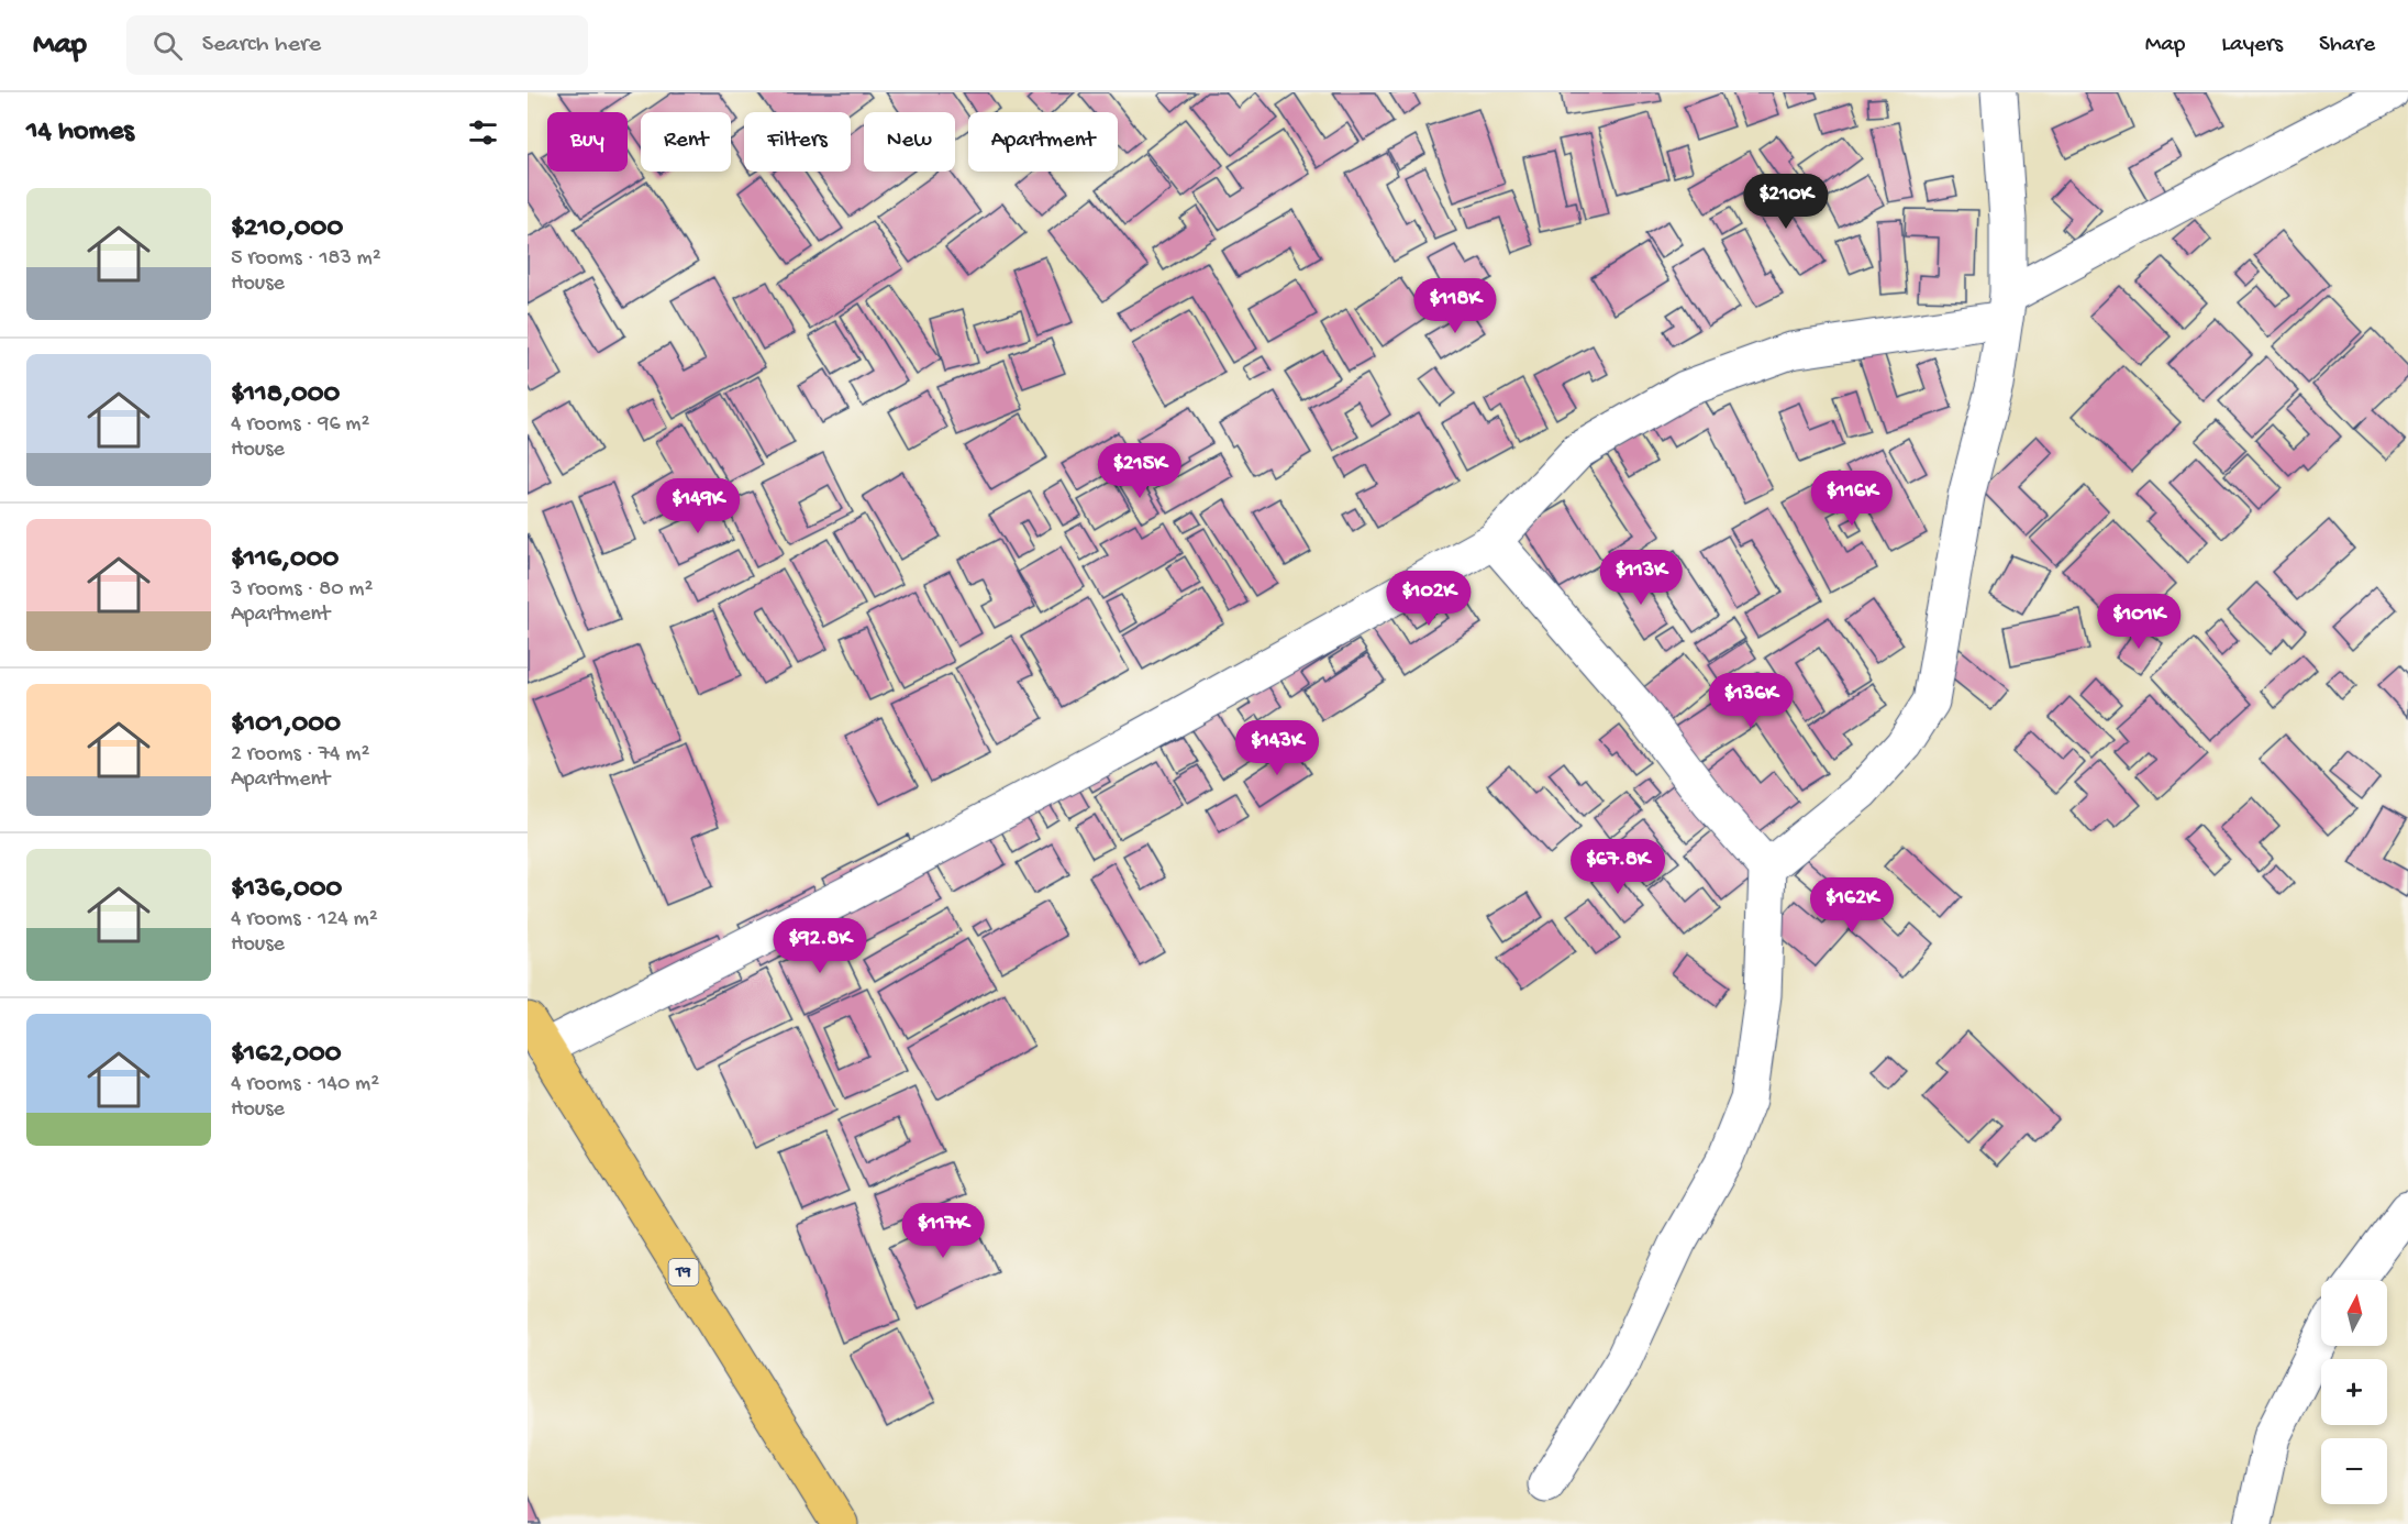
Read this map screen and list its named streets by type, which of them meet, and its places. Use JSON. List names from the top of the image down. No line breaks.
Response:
{"streets":{"highway":["T9"]},"north":"top","page":{"header":"Map","search":"Search here","nav":["Map","Layers","Share"],"heading":"14 homes","chip":["Buy","Rent","Filters","New","Apartment"],"list":[{"name":"$210,000","note":"5 rooms · 183 m² · House"},{"name":"$118,000","note":"4 rooms · 96 m² · House"},{"name":"$116,000","note":"3 rooms · 80 m² · Apartment"},{"name":"$101,000","note":"2 rooms · 74 m² · Apartment"},{"name":"$136,000","note":"4 rooms · 124 m² · House"},{"name":"$162,000","note":"4 rooms · 140 m² · House"}],"price":["$210K","$118K","$215K","$116K","$149K","$113K","$102K","$101K","$136K","$143K","$67.8K","$162K","$92.8K","$117K"],"map_buttons":["+","−"]}}
